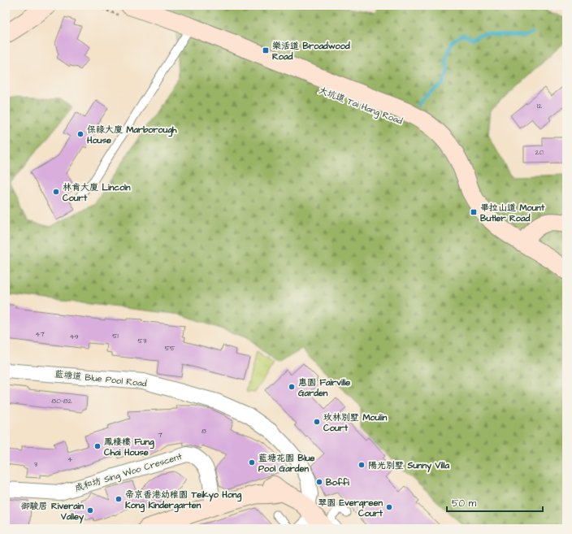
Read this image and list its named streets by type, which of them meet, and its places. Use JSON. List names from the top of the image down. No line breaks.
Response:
{"streets":{"main road":["大坑道 Tai Hang Road"],"street":["藍塘道 Blue Pool Road","成和坊 Sing Woo Crescent"]},"places":{"transit":["樂活道 Broadwood Road","畢拉山道 Mount Butler Road"],"other":["保祿大廈 Marborough House","林肯大廈 Lincoln Court","惠園 Fairville Garden","玫林別墅 Moulin Court","鳳棲樓 Fung Chai House","藍塘花園 Blue Pool Garden","陽光別墅 Sunny Villa","Boffi","帝京香港幼稚園 Teikyo Hong Kong Kindergarten","翠園 Evergreen Court","御駿居 Riverain Valley"]},"house_numbers":["12","20","47","51","49","53","55","80-82","8","7","4","3"],"scale_bar":"50 m"}
